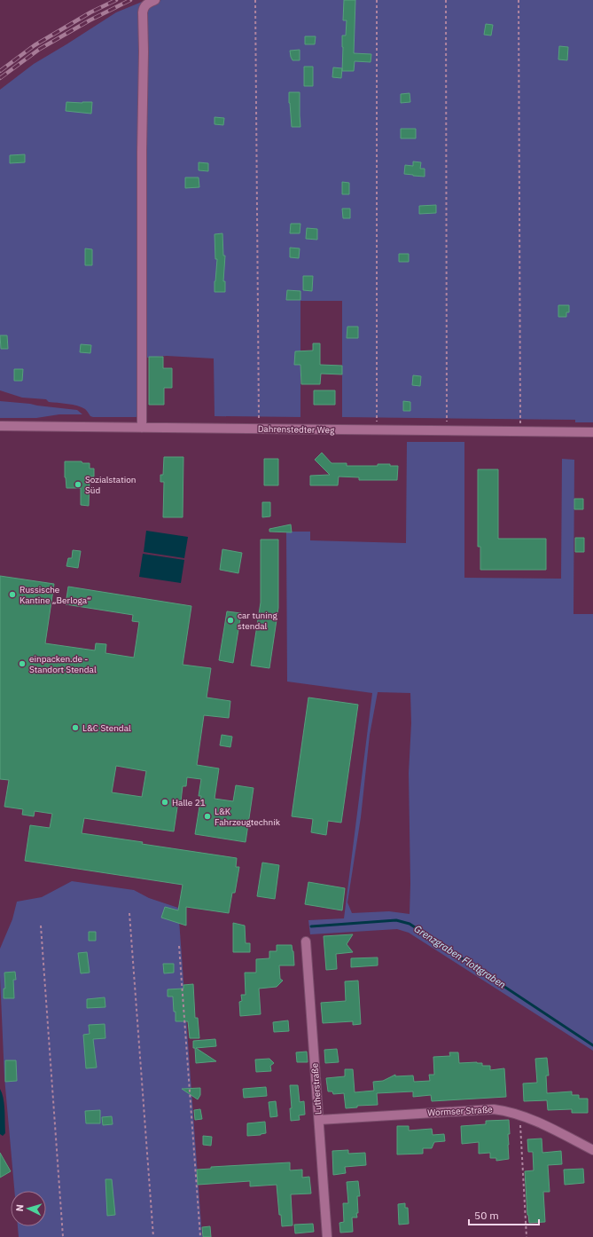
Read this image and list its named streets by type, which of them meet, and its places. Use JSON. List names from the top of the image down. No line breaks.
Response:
{"streets":{"street":["Dahrenstedter Weg","Lutherstraße","Wormser Straße"]},"crossings":[["Lutherstraße","Wormser Straße"]],"water":["Grenzgraben Flottgraben"],"places":["Sozialstation Süd","Russische Kantine „Berloga“","car tuning stendal","einpacken.de - Standort Stendal","L&C Stendal","Halle 21","L&K Fahrzeugtechnik"],"scale_bar":"50 m","north":"left"}
